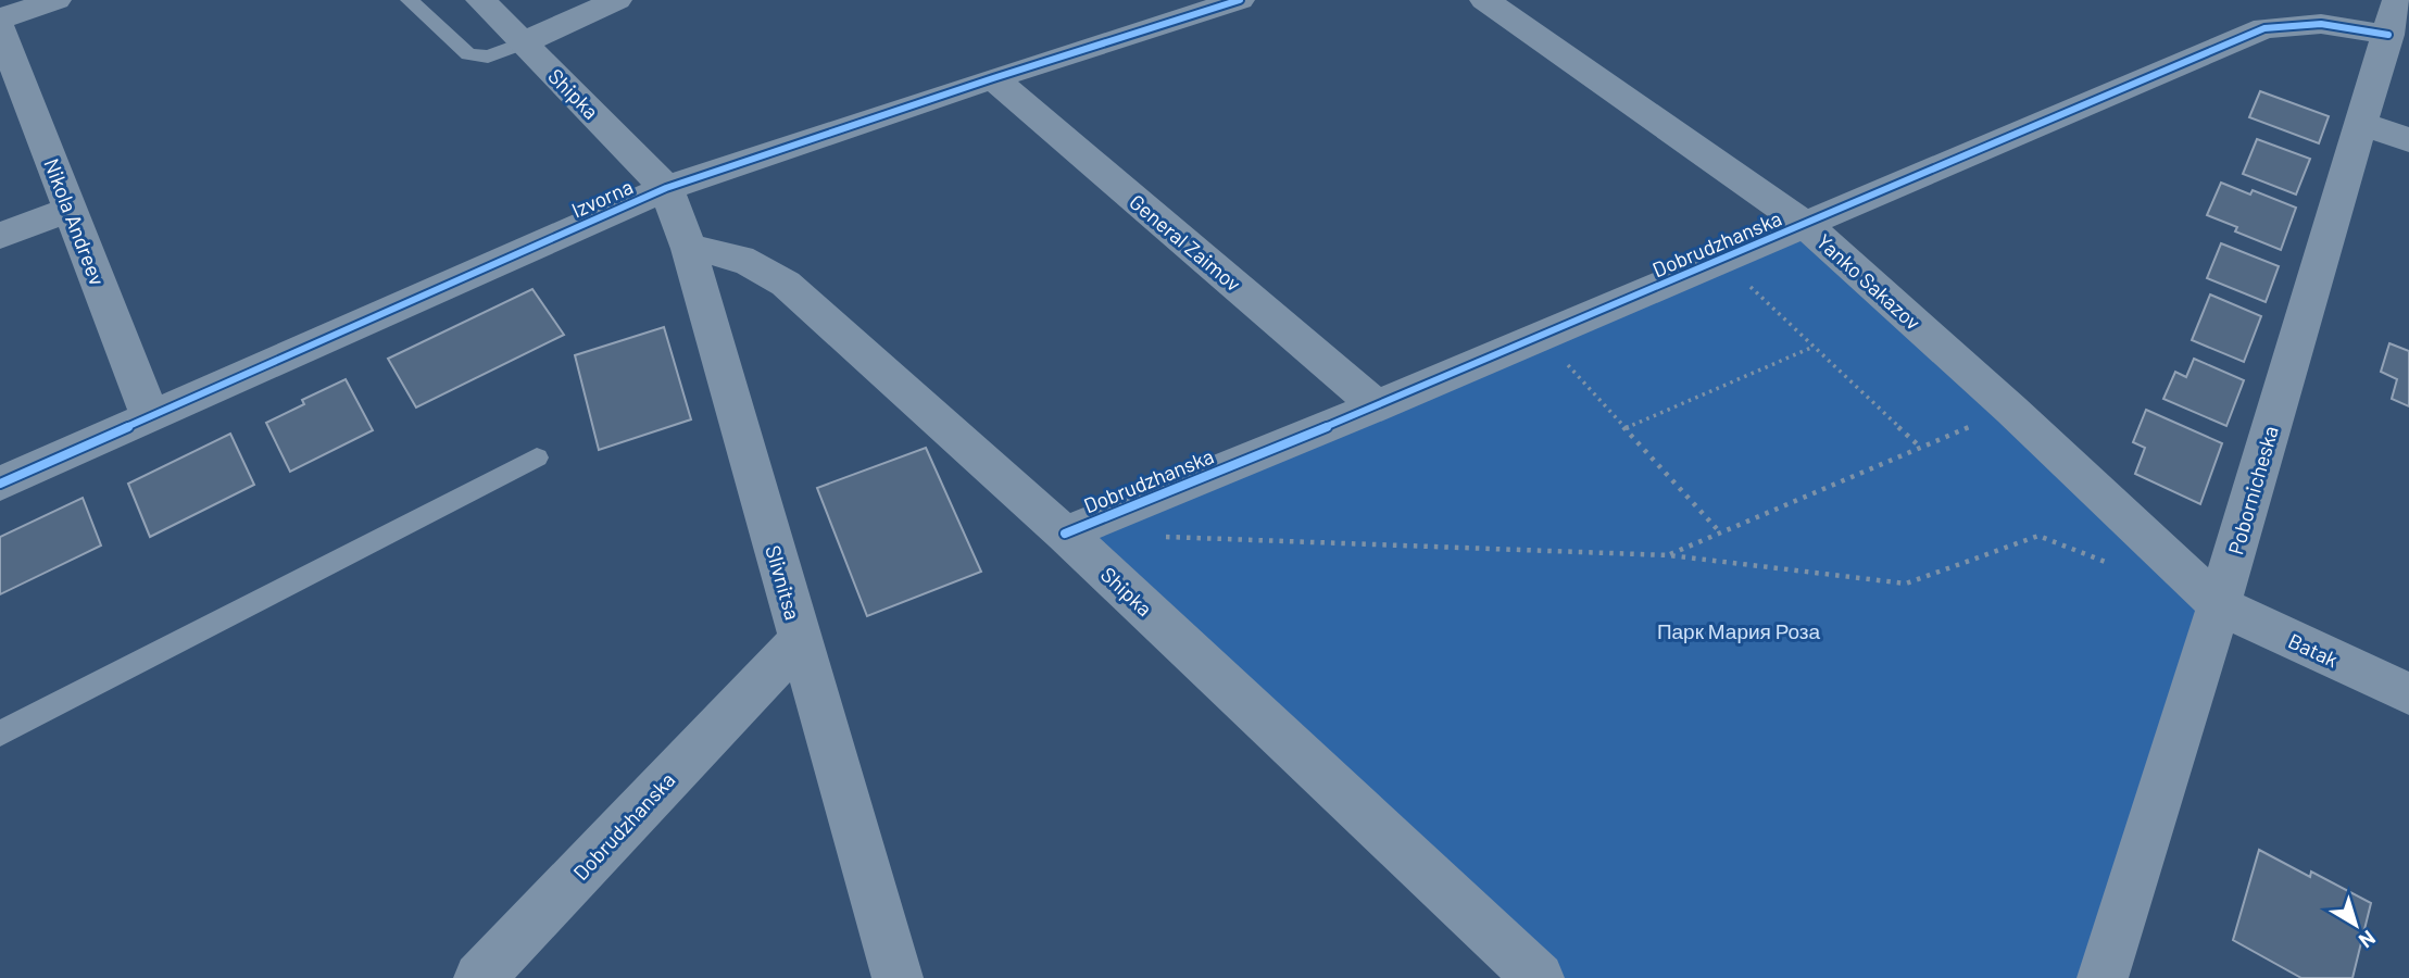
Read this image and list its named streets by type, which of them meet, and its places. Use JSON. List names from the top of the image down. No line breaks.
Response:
{"streets":{"street":["Shipka","Izvorna","Nikola Andreev","General Zaimov","Dobrudzhanska","Yanko Sakazov","Pobornicheska","Slivnitsa","Batak"]},"crossings":[["Shipka","Izvorna"],["Shipka","Dobrudzhanska"],["Shipka","Slivnitsa"],["Izvorna","Nikola Andreev"],["Izvorna","General Zaimov"],["Izvorna","Slivnitsa"],["General Zaimov","Dobrudzhanska"],["Dobrudzhanska","Yanko Sakazov"],["Dobrudzhanska","Pobornicheska"],["Dobrudzhanska","Slivnitsa"],["Yanko Sakazov","Pobornicheska"],["Yanko Sakazov","Batak"],["Pobornicheska","Batak"]],"parks":["Парк Мария Роза"],"north":"bottom right"}
